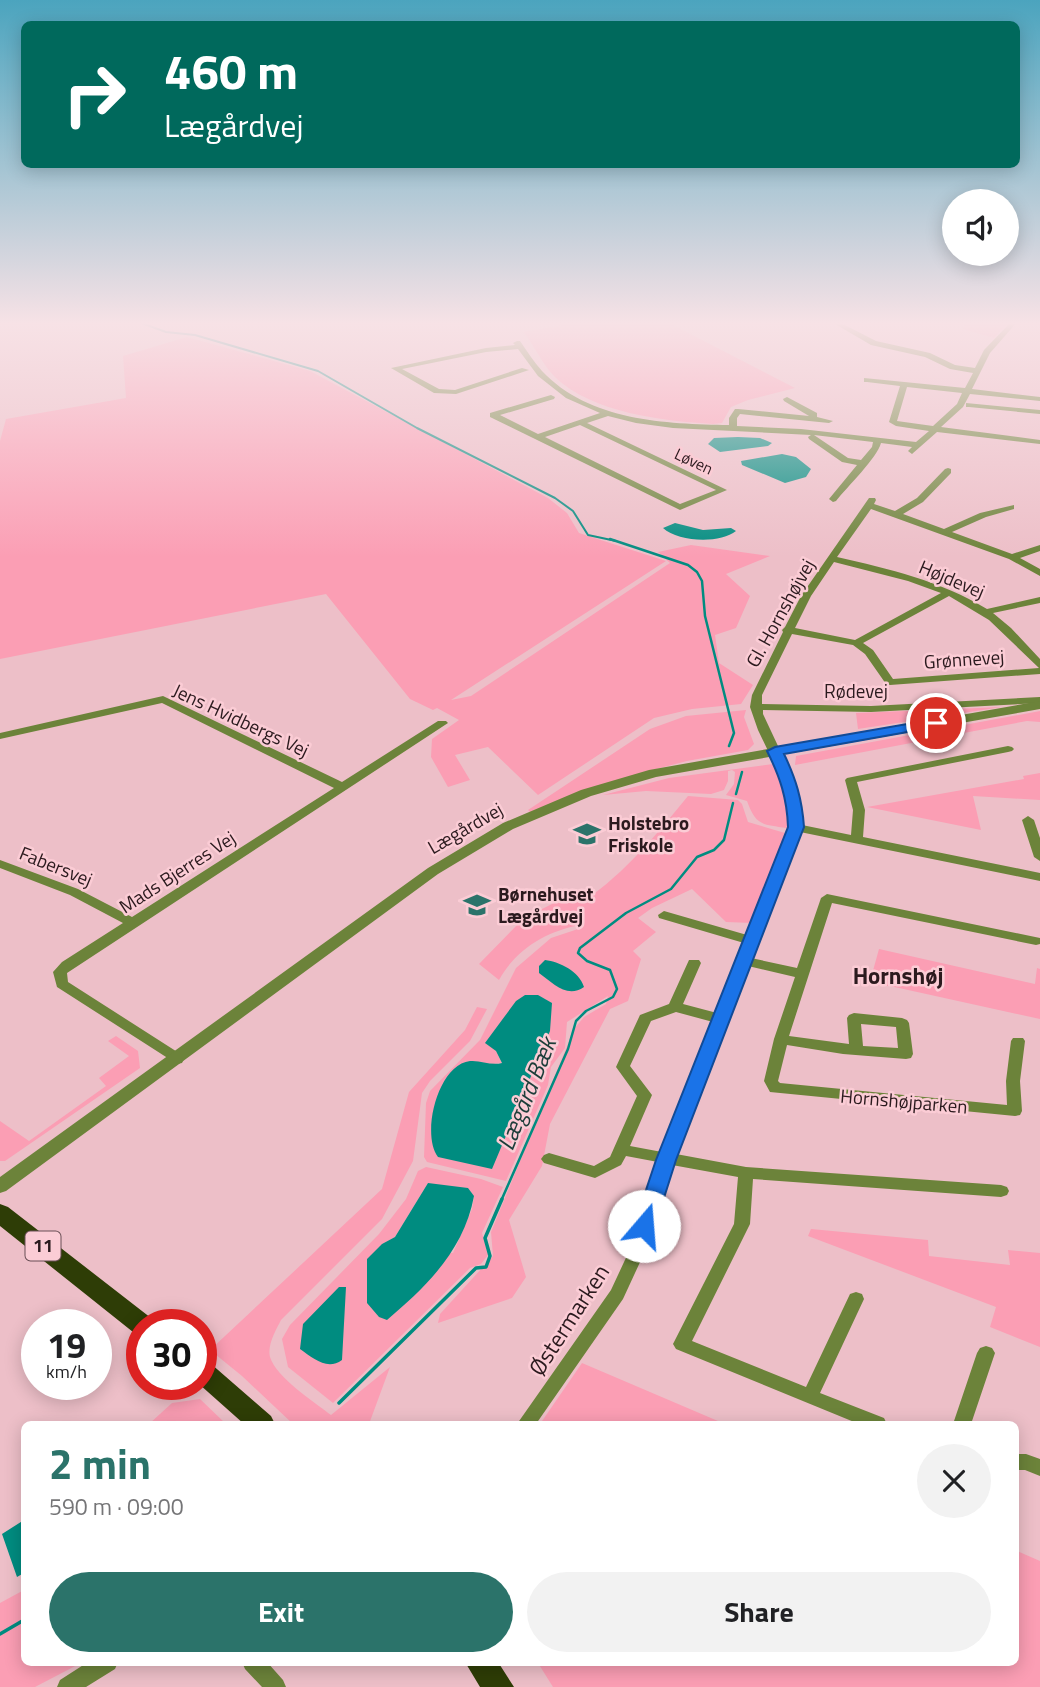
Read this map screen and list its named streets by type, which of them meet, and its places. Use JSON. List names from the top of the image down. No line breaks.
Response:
{"streets":{"main road":["11"],"street":["Løven","Højdevej","Gl. Hornshøjvej","Grønnevej","Rødevej","Jens Hvidbergs Vej","Lægårdvej","Fabersvej","Mads Bjerres Vej","Hornshøjparken","Østermarken"]},"crossings":[["Højdevej","Gl. Hornshøjvej"],["Gl. Hornshøjvej","Rødevej"],["Jens Hvidbergs Vej","Mads Bjerres Vej"],["Lægårdvej","Mads Bjerres Vej"],["Fabersvej","Mads Bjerres Vej"]],"districts":["Hornshøj"],"water":["Lægård Bæk"],"places":{"school or university":["Holstebro Friskole","Børnehuset Lægårdvej"]},"page":{"turn":["460 m","Lægårdvej"],"speed":"19 km/h","limit":"30","heading":["2 min","590 m · 09:00"],"buttons":["Exit","Share"]}}
